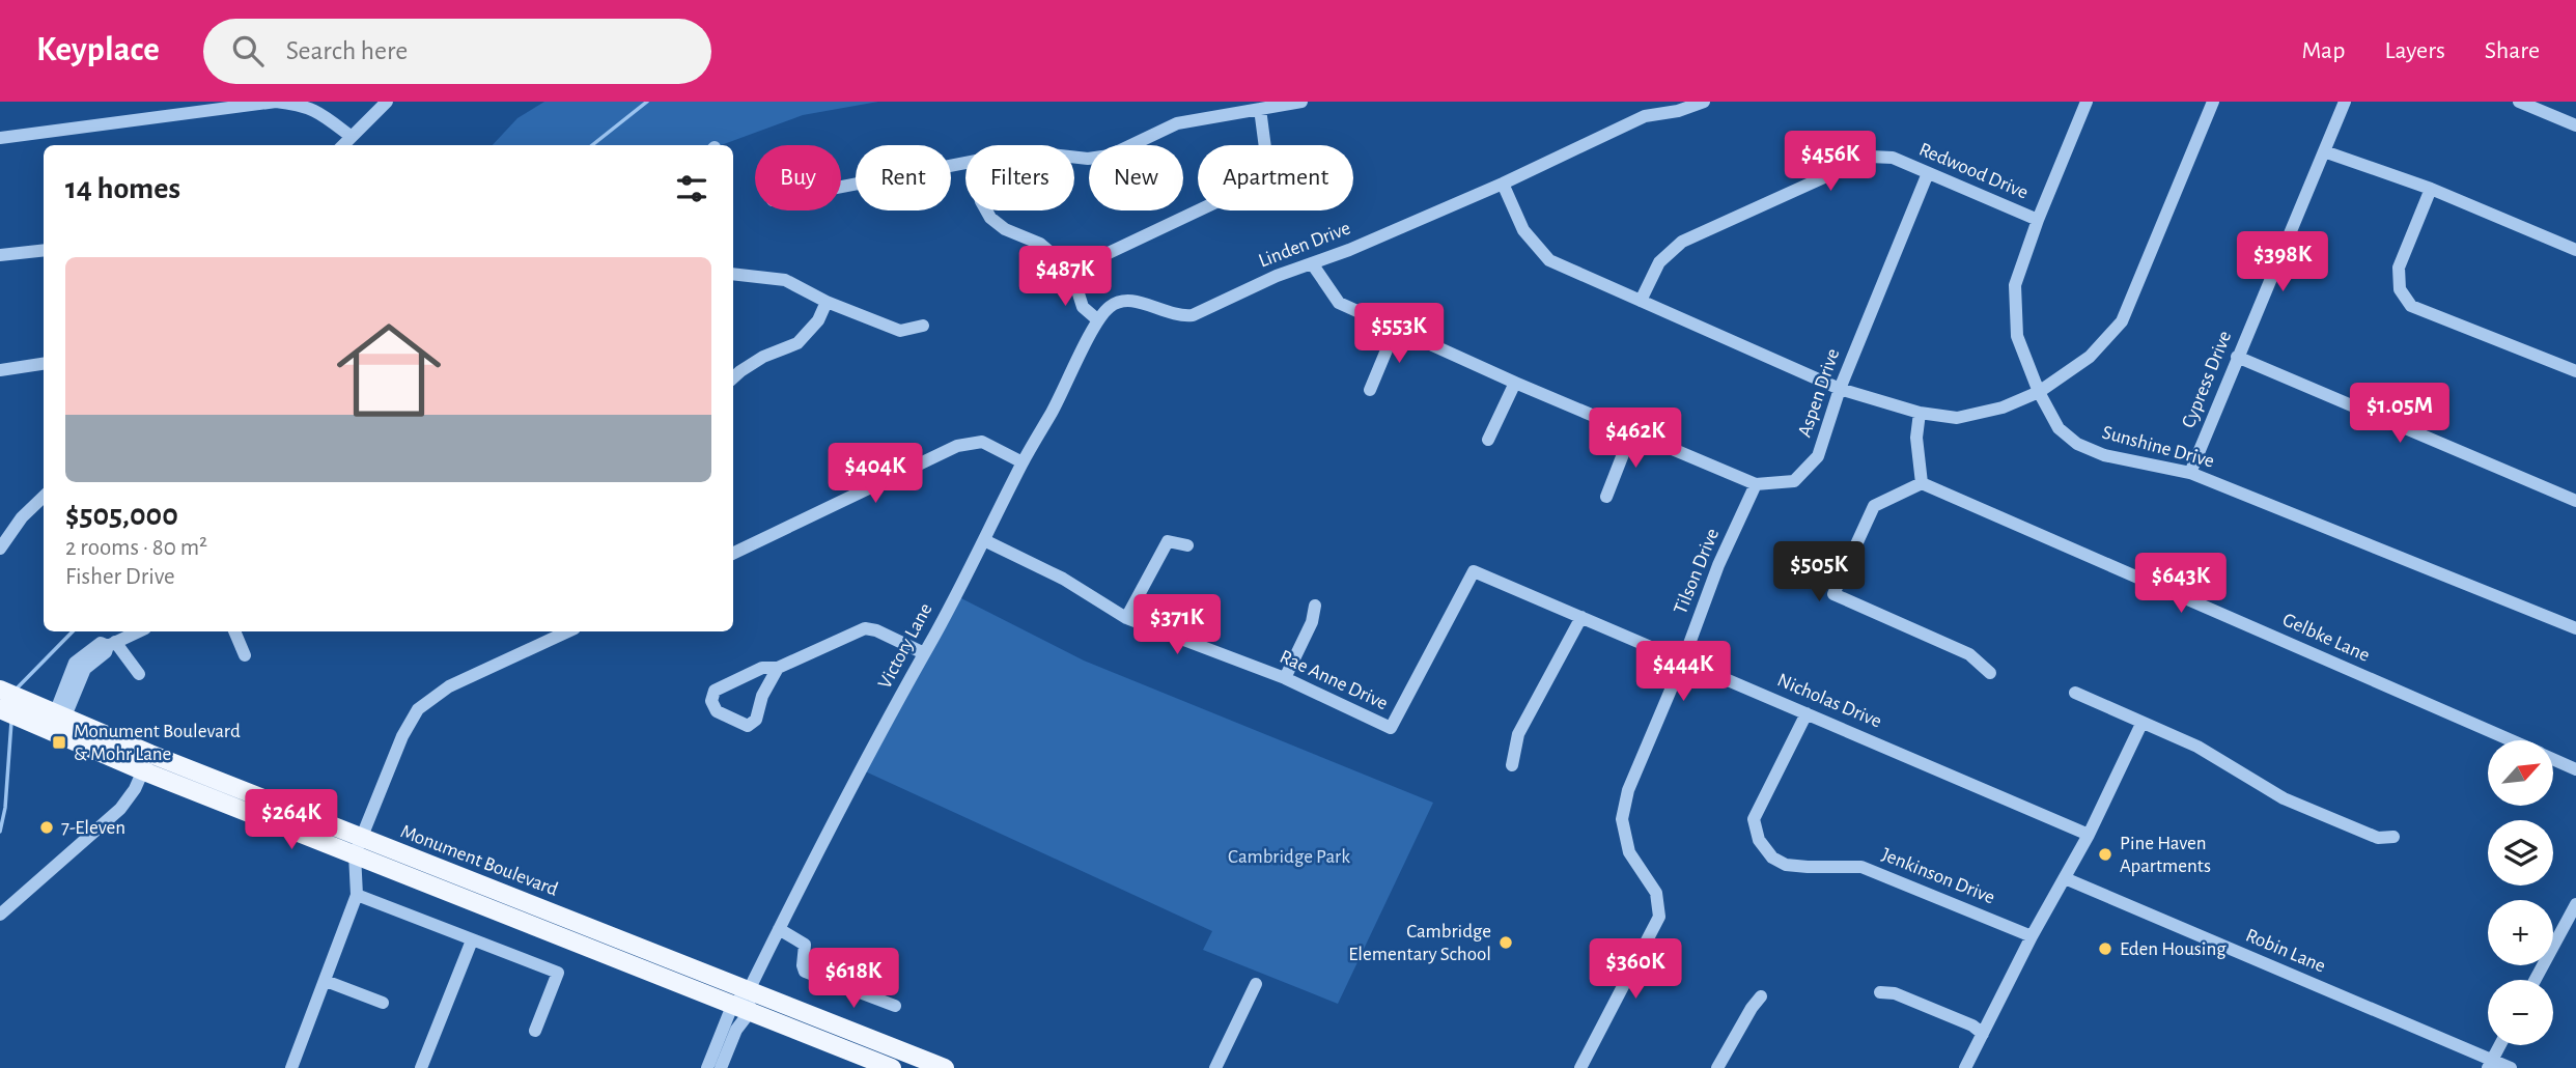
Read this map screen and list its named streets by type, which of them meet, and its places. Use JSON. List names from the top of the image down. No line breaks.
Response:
{"streets":{"main road":["Monument Boulevard"],"street":["Redwood Drive","Linden Drive","Cypress Drive","Aspen Drive","Sunshine Drive","Tilson Drive","Gelbke Lane","Victory Lane","Rae Anne Drive","Nicholas Drive","Jenkinson Drive","Robin Lane"]},"crossings":[["Redwood Drive","Aspen Drive"],["Redwood Drive","Sunshine Drive"],["Linden Drive","Aspen Drive"],["Linden Drive","Victory Lane"],["Cypress Drive","Sunshine Drive"],["Aspen Drive","Tilson Drive"],["Tilson Drive","Nicholas Drive"],["Victory Lane","Rae Anne Drive"],["Victory Lane","Monument Boulevard"],["Rae Anne Drive","Nicholas Drive"],["Nicholas Drive","Jenkinson Drive"]],"parks":["Cambridge Park"],"places":{"transit":["Monument Boulevard & Mohr Lane"],"other":["7-Eleven","Pine Haven Apartments","Cambridge Elementary School","Eden Housing"]},"north":"top right","page":{"header":"Keyplace","search":"Search here","nav":["Map","Layers","Share"],"price":["$456K","$398K","$487K","$553K","$1.05M","$462K","$404K","$505K","$643K","$371K","$444K","$264K","$360K","$618K"],"chip":["Buy","Rent","Filters","New","Apartment"],"heading":"14 homes","list":[{"name":"$505,000","note":"2 rooms · 80 m² · Fisher Drive"}],"map_buttons":["+","−"]}}
